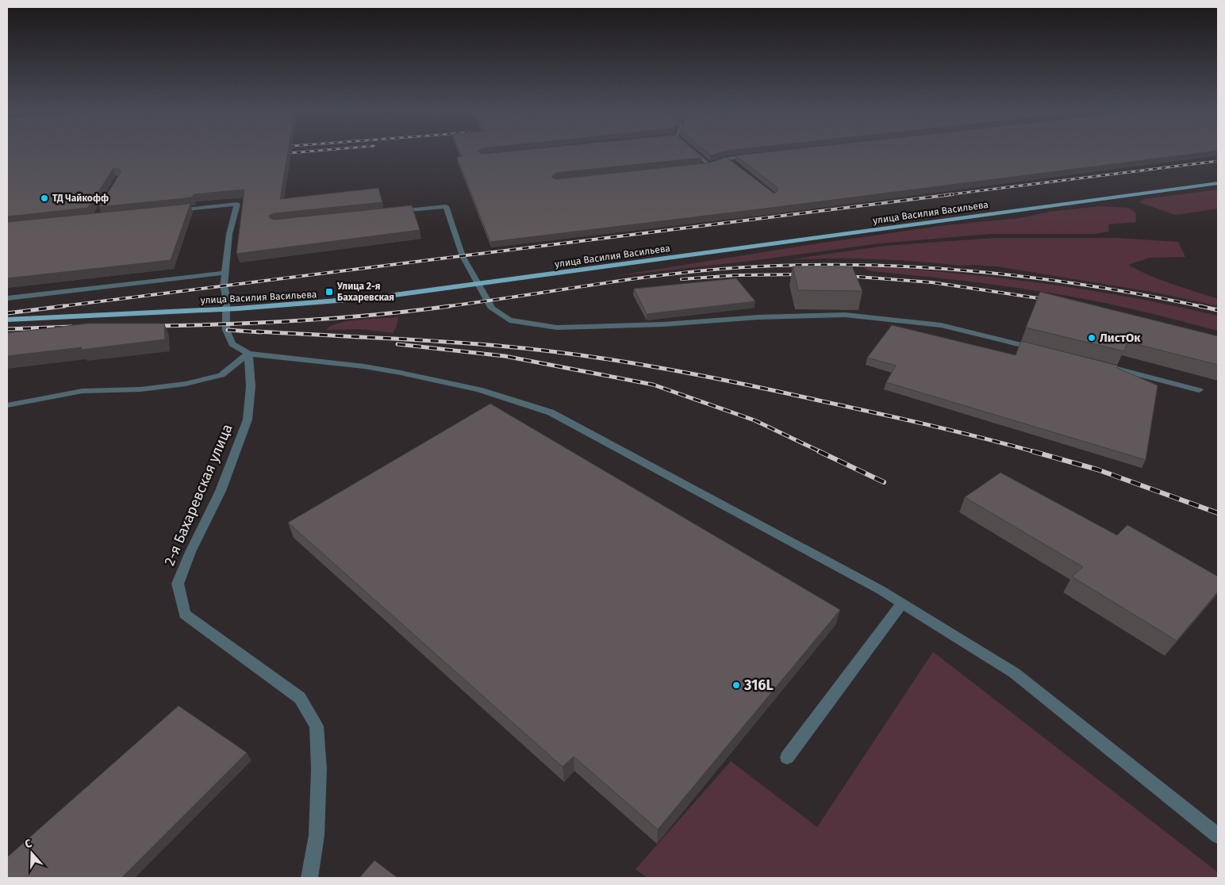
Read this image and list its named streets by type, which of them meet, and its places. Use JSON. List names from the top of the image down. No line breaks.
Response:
{"streets":{"main road":["улица Василия Васильева"],"lane":["2-я Бахаревская улица"]},"places":{"other":["ТД Чайкофф","ЛистОк","316L"],"transit":["Улица 2-я Бахаревская"]},"north":"top"}
